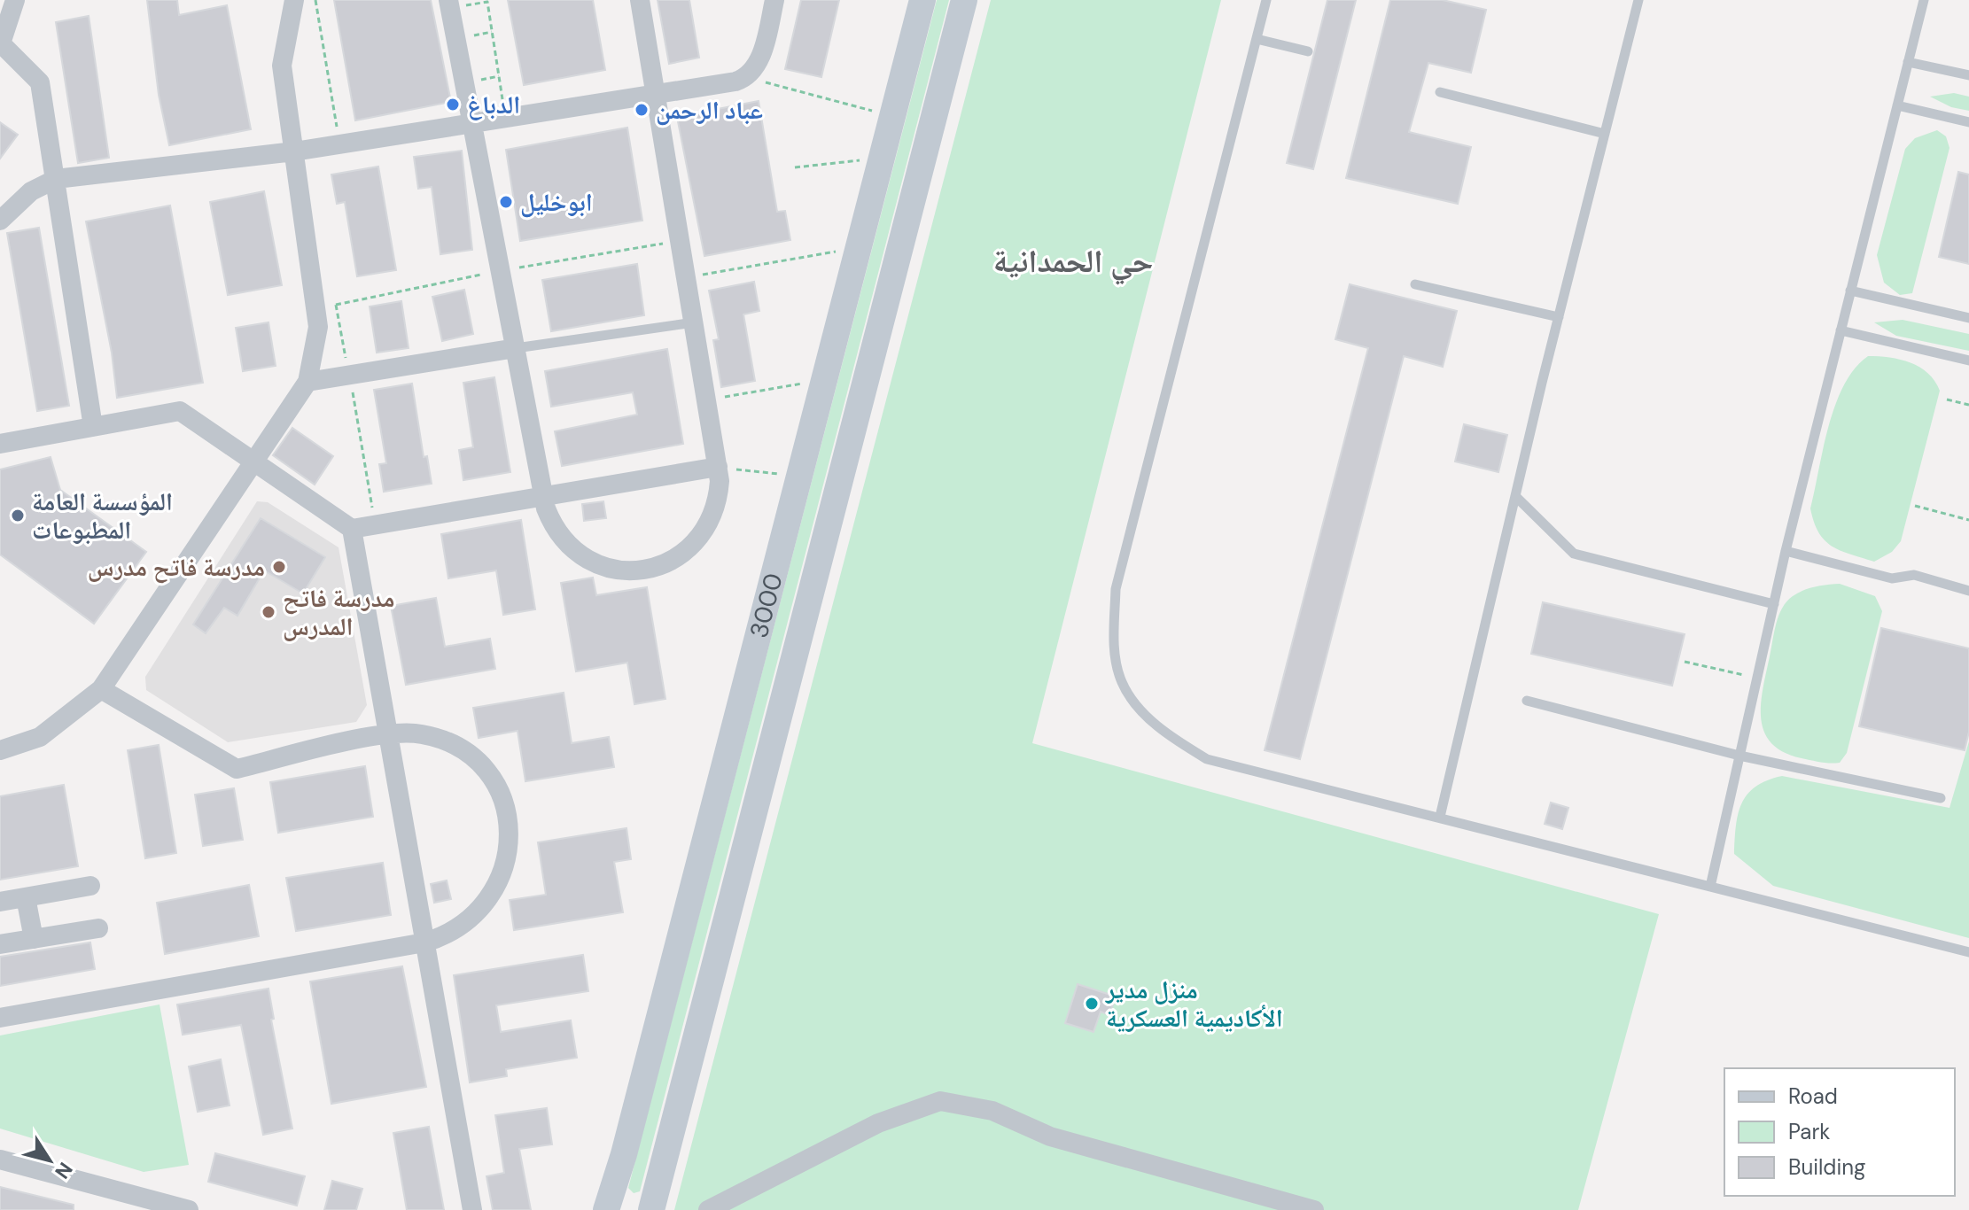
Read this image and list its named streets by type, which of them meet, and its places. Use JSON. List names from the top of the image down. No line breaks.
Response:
{"streets":{"street":["3000"]},"districts":["حي الحمدانية"],"places":["الدباغ","عباد الرحمن","ابوخليل","المؤسسة العامة المطبوعات","مدرسة فاتح مدرس","مدرسة فاتح المدرس","منزل مدير الأكاديمية العسكرية"],"legend":["Road","Park","Building"],"north":"bottom right"}
